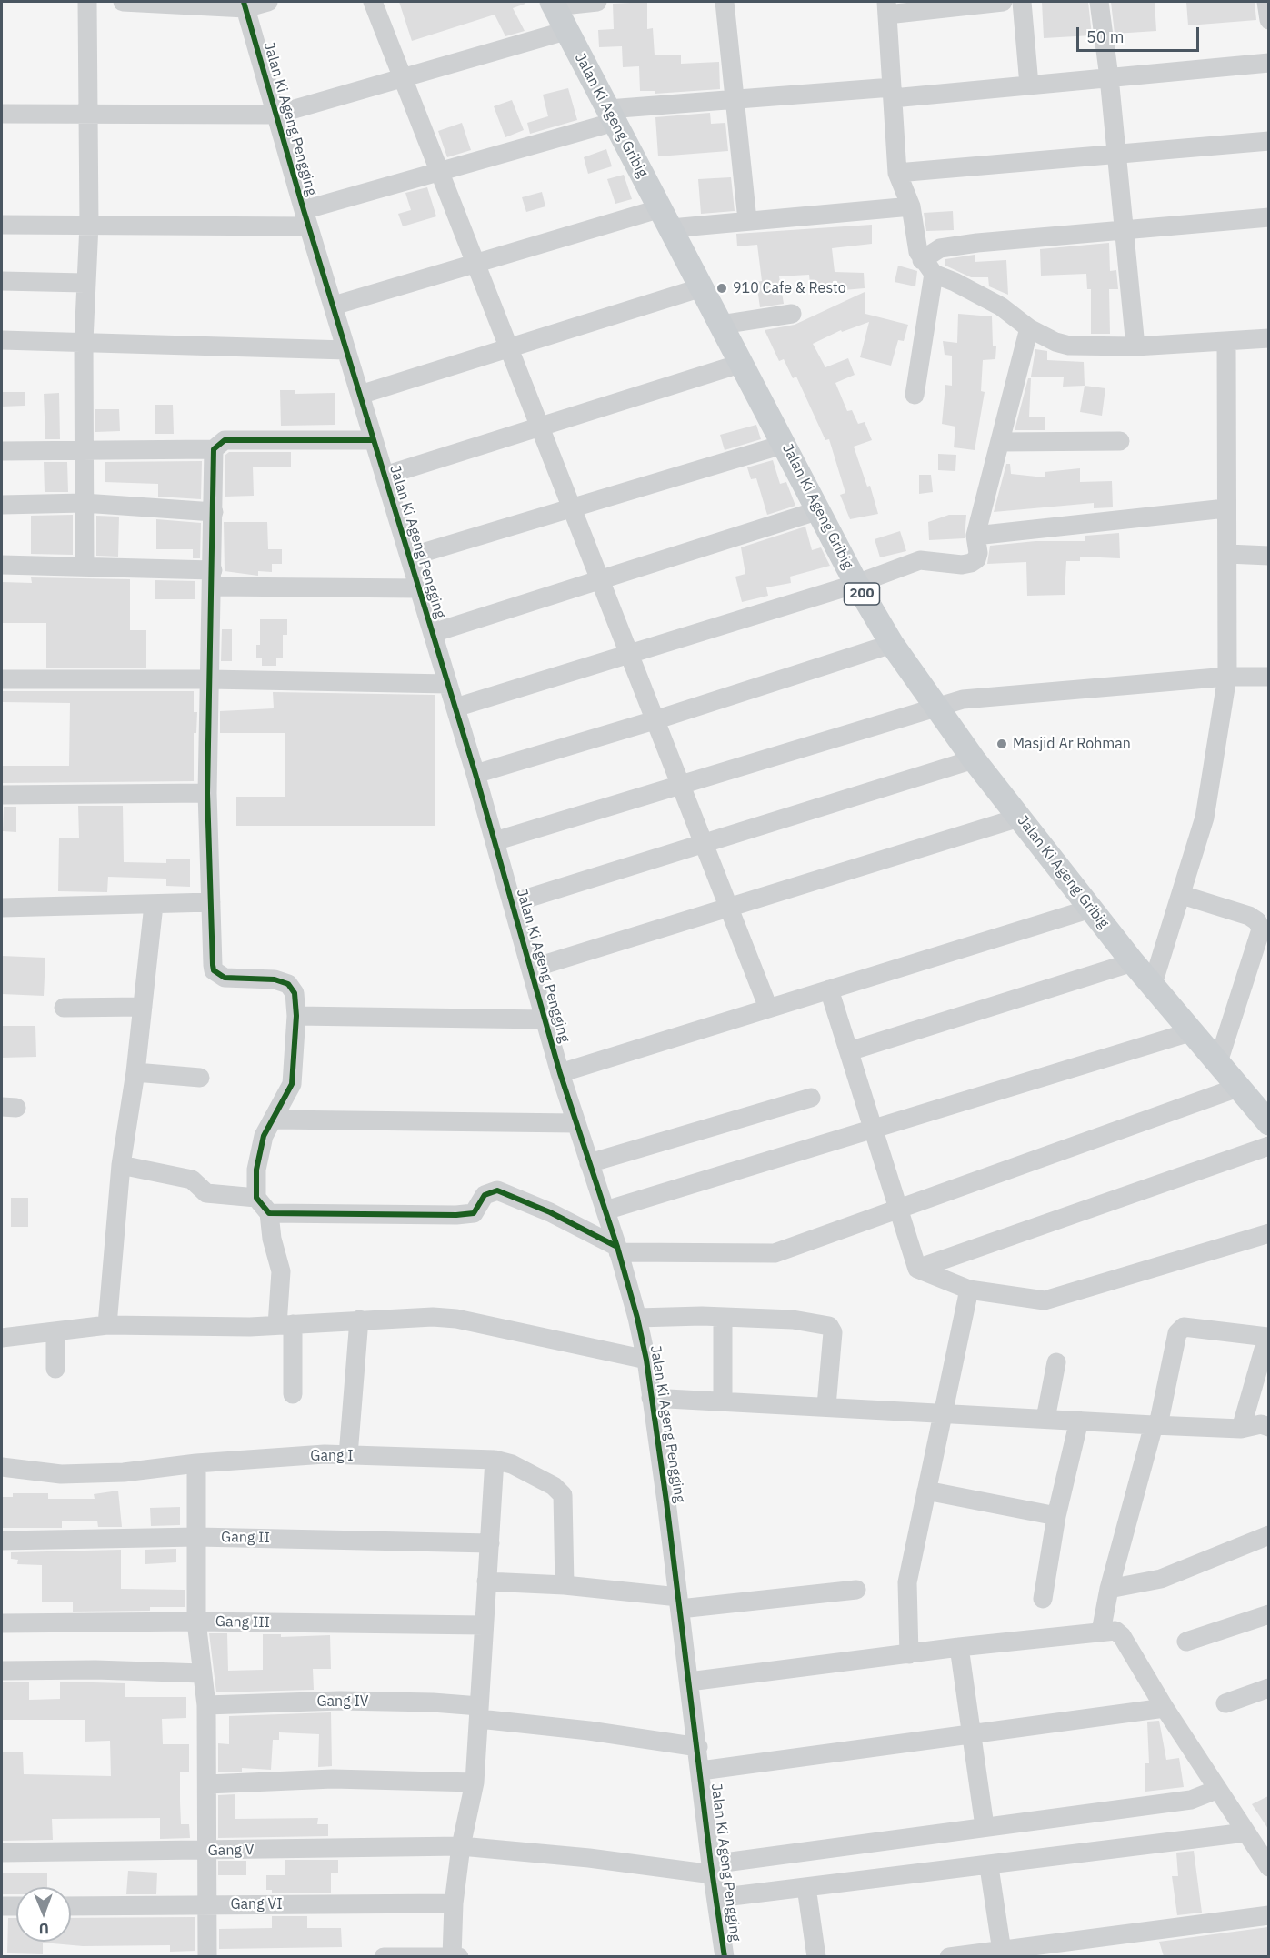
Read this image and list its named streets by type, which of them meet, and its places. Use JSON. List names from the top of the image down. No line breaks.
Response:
{"streets":{"main road":["Jalan Ki Ageng Gribig","200"],"street":["Jalan Ki Ageng Pengging","Gang I","Gang II","Gang III","Gang IV","Gang V","Gang VI"]},"crossings":[["Jalan Ki Ageng Pengging","Gang IV"],["Jalan Ki Ageng Pengging","Gang V"]],"places":["910 Cafe & Resto","Masjid Ar Rohman"],"scale_bar":"50 m","north":"bottom"}
